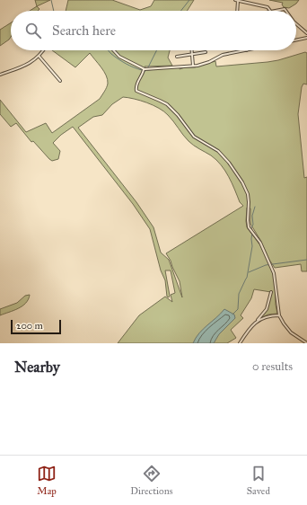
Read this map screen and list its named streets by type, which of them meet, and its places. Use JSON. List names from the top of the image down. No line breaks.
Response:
{"scale_bar":"200 m","page":{"search":"Search here","scale":"200 m","heading":["Nearby","0 results"],"nav":["Map","Directions","Saved"]}}
